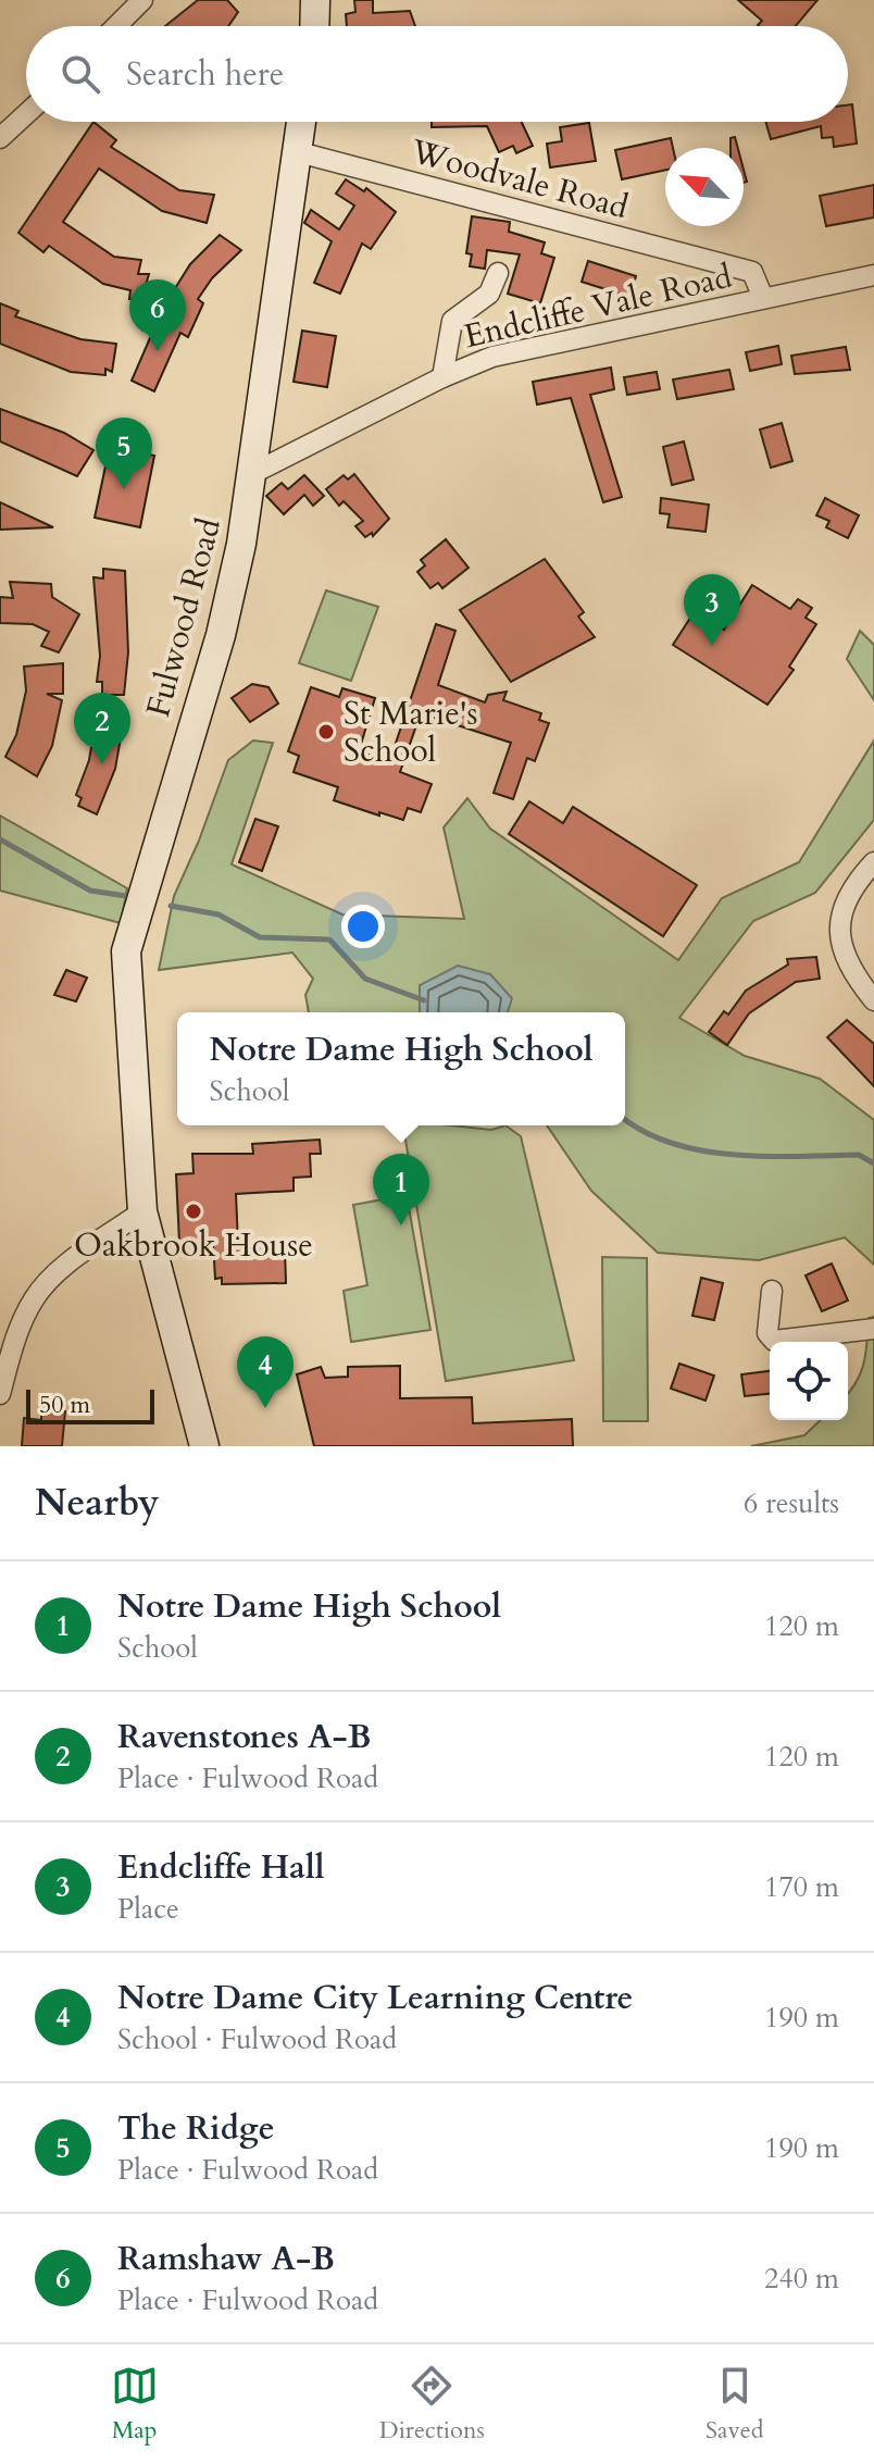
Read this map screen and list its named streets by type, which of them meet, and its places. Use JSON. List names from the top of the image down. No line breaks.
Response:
{"streets":{"street":["Woodvale Road","Endcliffe Vale Road","Fulwood Road"]},"crossings":[["Woodvale Road","Endcliffe Vale Road"],["Woodvale Road","Fulwood Road"],["Endcliffe Vale Road","Fulwood Road"]],"places":["St Marie's School","Oakbrook House"],"scale_bar":"50 m","north":"top left","page":{"search":"Search here","pins":["6","5","3","2","1","4"],"popup":["Notre Dame High School","School"],"scale":"50 m","heading":["Nearby","6 results"],"list":[{"mark":"1","name":"Notre Dame High School","note":"School","value":"120 m"},{"mark":"2","name":"Ravenstones A-B","note":"Place · Fulwood Road","value":"120 m"},{"mark":"3","name":"Endcliffe Hall","note":"Place","value":"170 m"},{"mark":"4","name":"Notre Dame City Learning Centre","note":"School · Fulwood Road","value":"190 m"},{"mark":"5","name":"The Ridge","note":"Place · Fulwood Road","value":"190 m"},{"mark":"6","name":"Ramshaw A-B","note":"Place · Fulwood Road","value":"240 m"}],"nav":["Map","Directions","Saved"]}}
